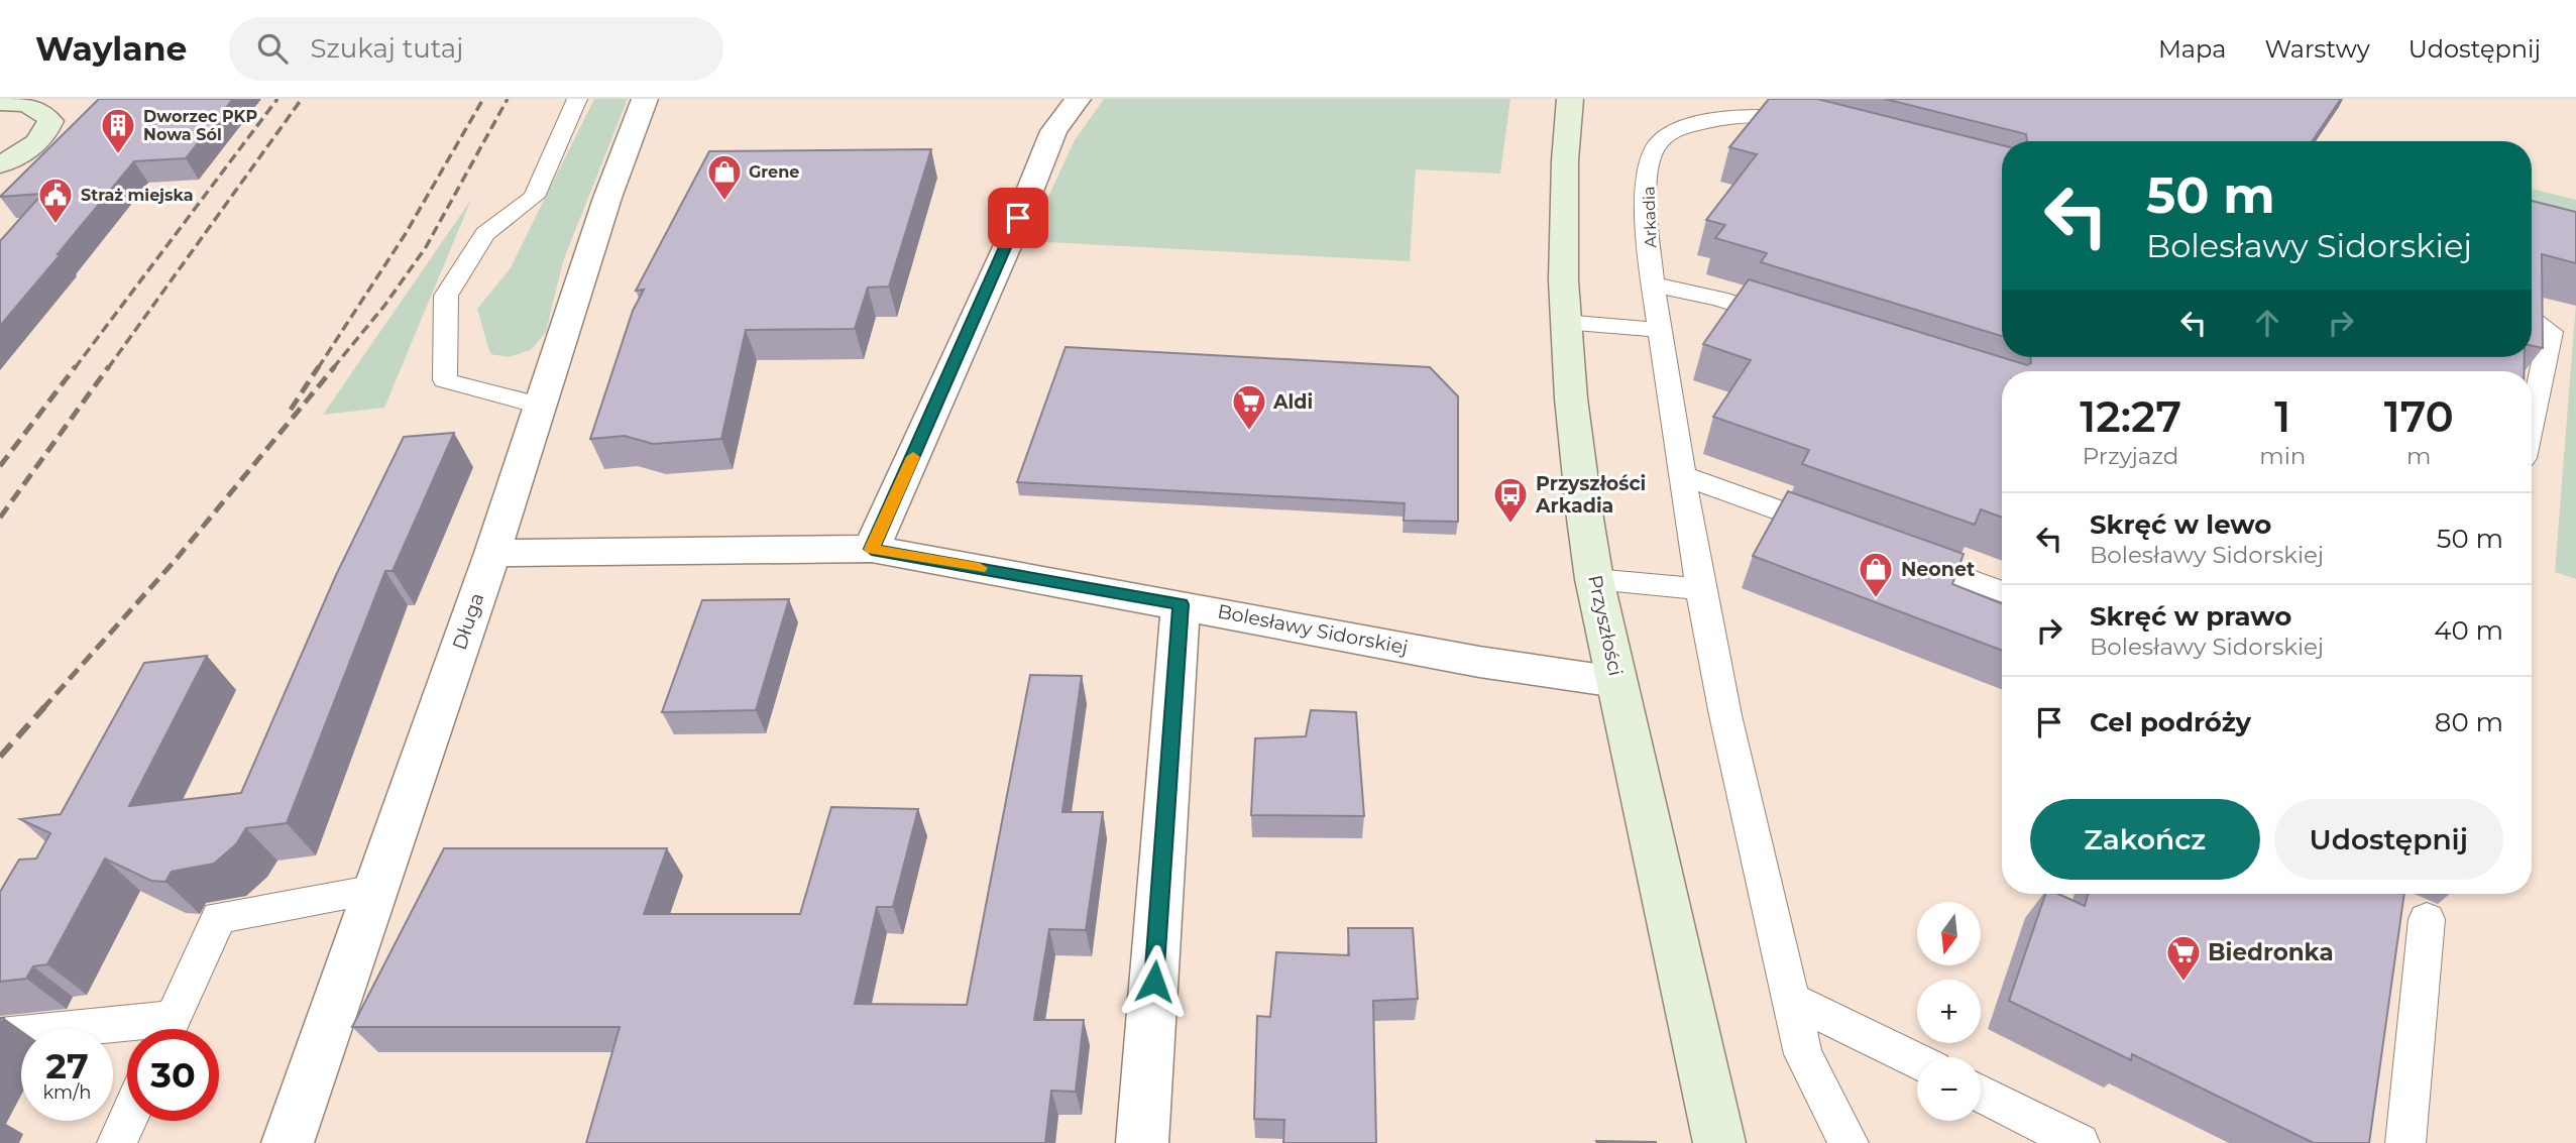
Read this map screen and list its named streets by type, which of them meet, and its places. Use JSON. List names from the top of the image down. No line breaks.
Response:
{"streets":{"street":["Długa","Przyszłości","Bolesławy Sidorskiej"],"lane":["Arkadia"]},"crossings":[["Długa","Bolesławy Sidorskiej"],["Przyszłości","Bolesławy Sidorskiej"]],"places":{"building":["Dworzec PKP Nowa Sól"],"shop":["Grene","Neonet"],"public building":["Straż miejska"],"supermarket":["Aldi","Biedronka"],"bus stop":["Przyszłości Arkadia"]},"north":"bottom","page":{"header":"Waylane","search":"Szukaj tutaj","nav":["Mapa","Warstwy","Udostępnij"],"turn":["50 m","Bolesławy Sidorskiej"],"eta":["12:27","Przyjazd","1","min","170","m"],"list":[{"name":"Skręć w lewo","note":"Bolesławy Sidorskiej","value":"50 m"},{"name":"Skręć w prawo","note":"Bolesławy Sidorskiej","value":"40 m"},{"name":"Cel podróży","value":"80 m"}],"buttons":["Zakończ","Udostępnij"],"map_buttons":["+","−"],"speed":"27 km/h","limit":"30"}}
